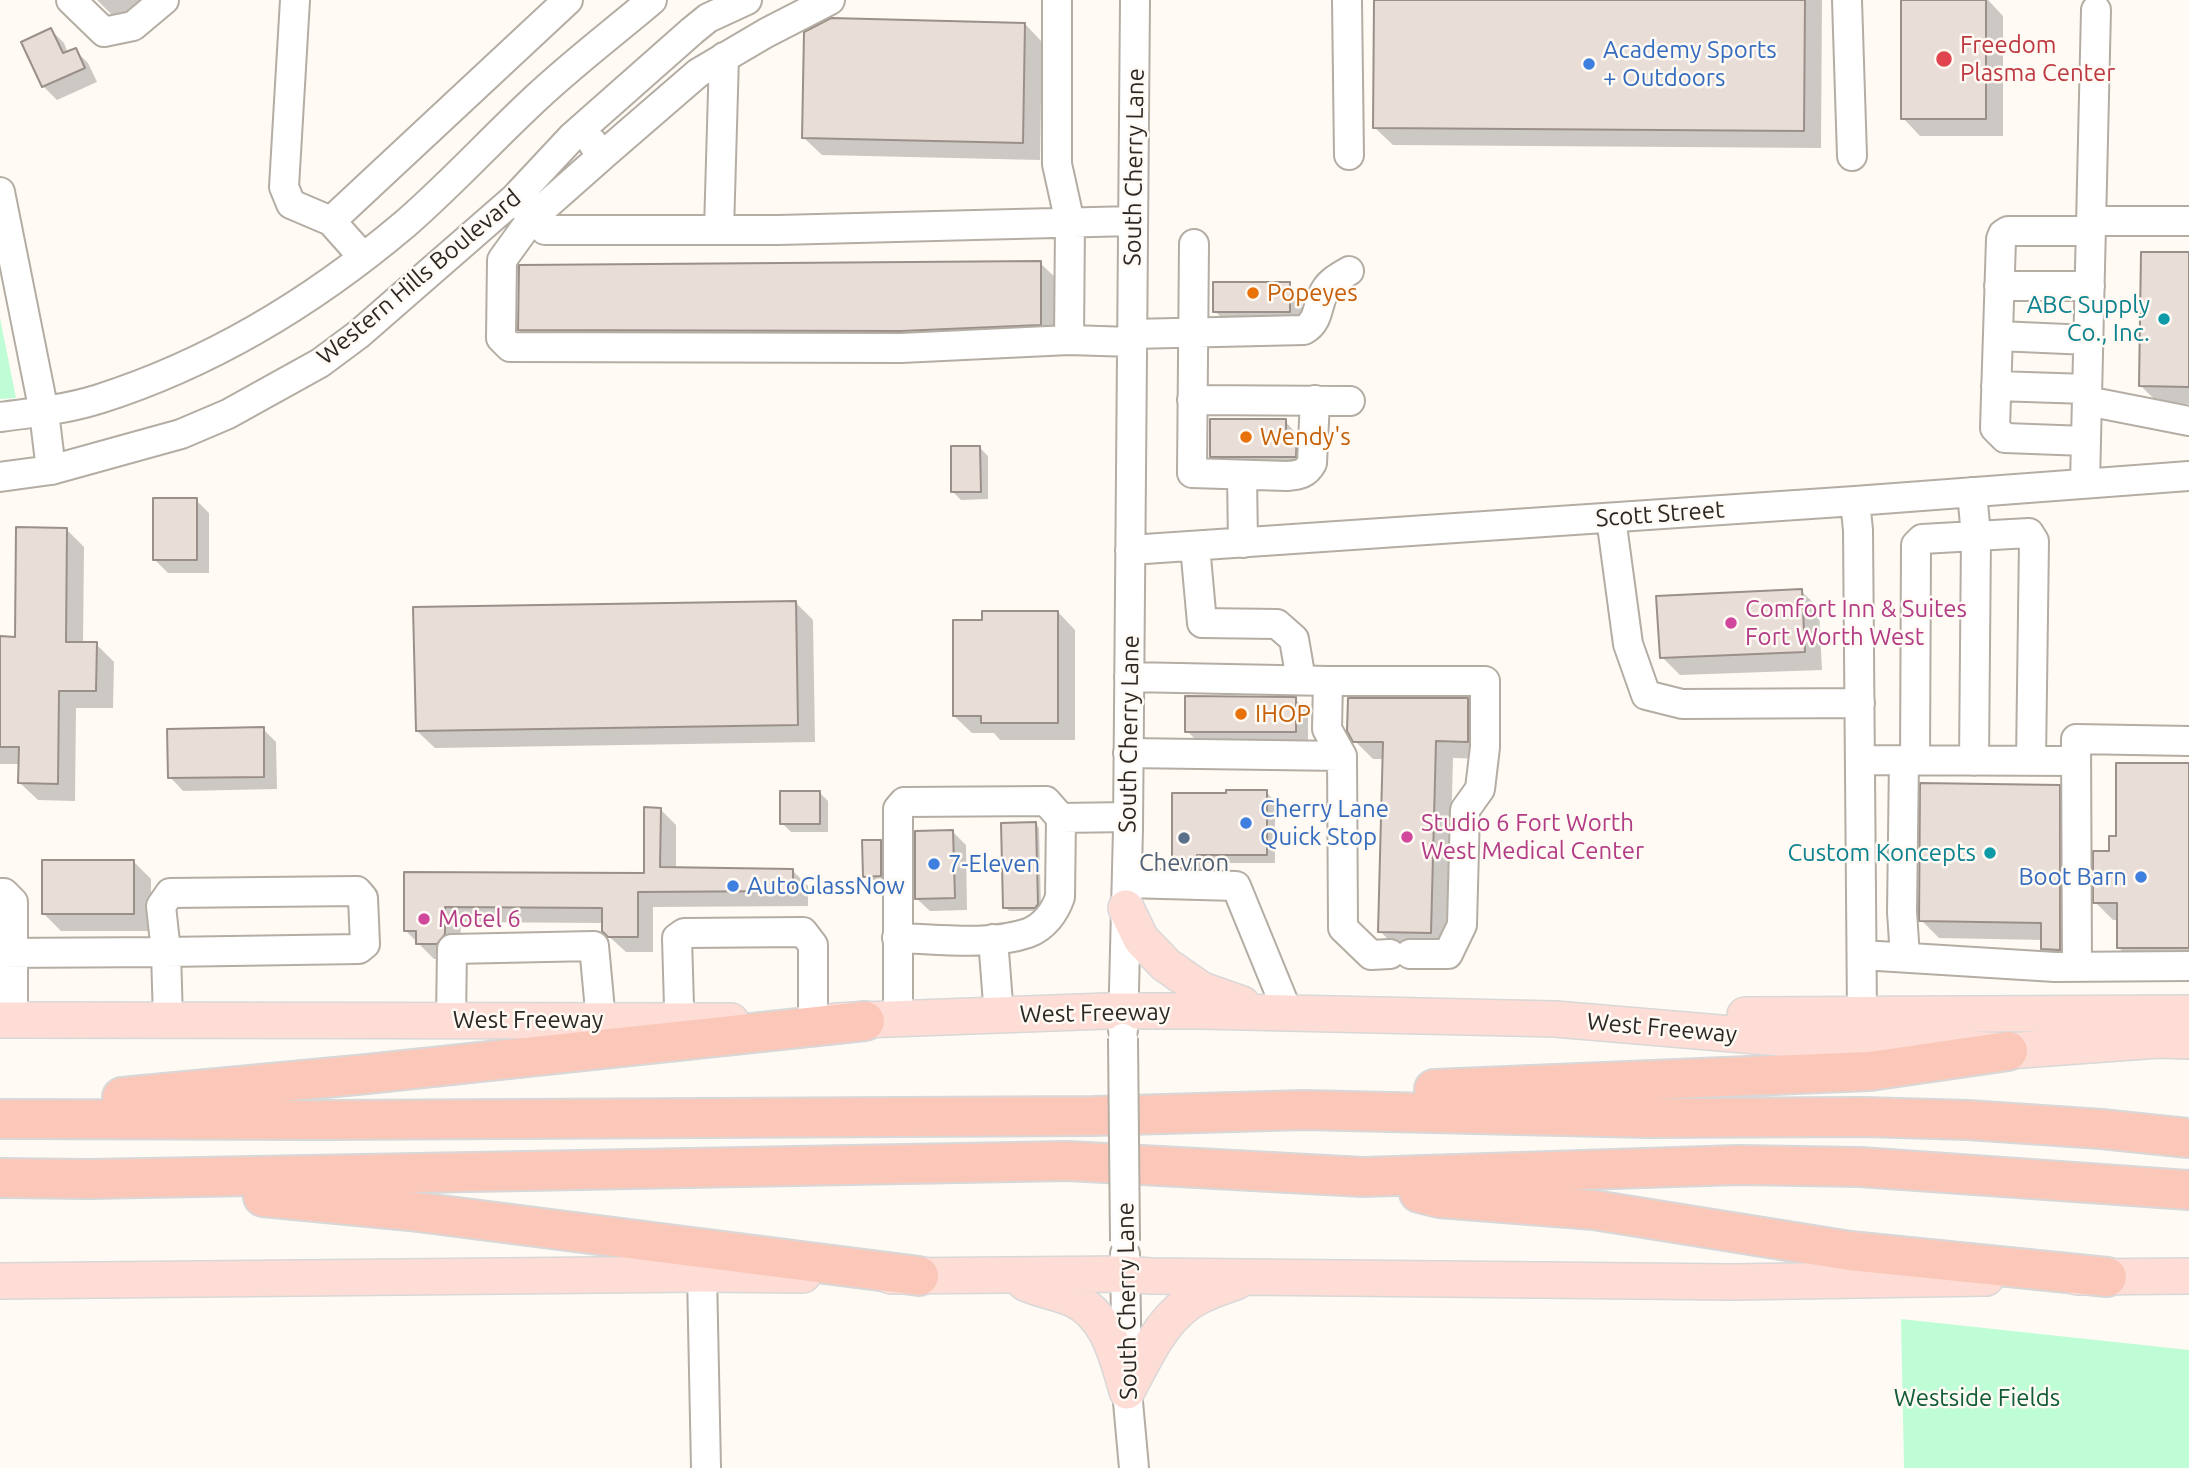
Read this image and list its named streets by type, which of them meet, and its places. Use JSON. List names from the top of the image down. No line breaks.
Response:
{"streets":{"main road":["West Freeway"],"street":["South Cherry Lane","Western Hills Boulevard","Scott Street"]},"crossings":[["South Cherry Lane","Scott Street"],["South Cherry Lane","West Freeway"]],"parks":["Westside Fields"],"places":["Freedom Plasma Center","Academy Sports + Outdoors","Popeyes","ABC Supply Co., Inc.","Wendy's","Comfort Inn & Suites Fort Worth West","IHOP","Cherry Lane Quick Stop","Studio 6 Fort Worth West Medical Center","Chevron","Custom Koncepts","7-Eleven","Boot Barn","AutoGlassNow","Motel 6"]}
